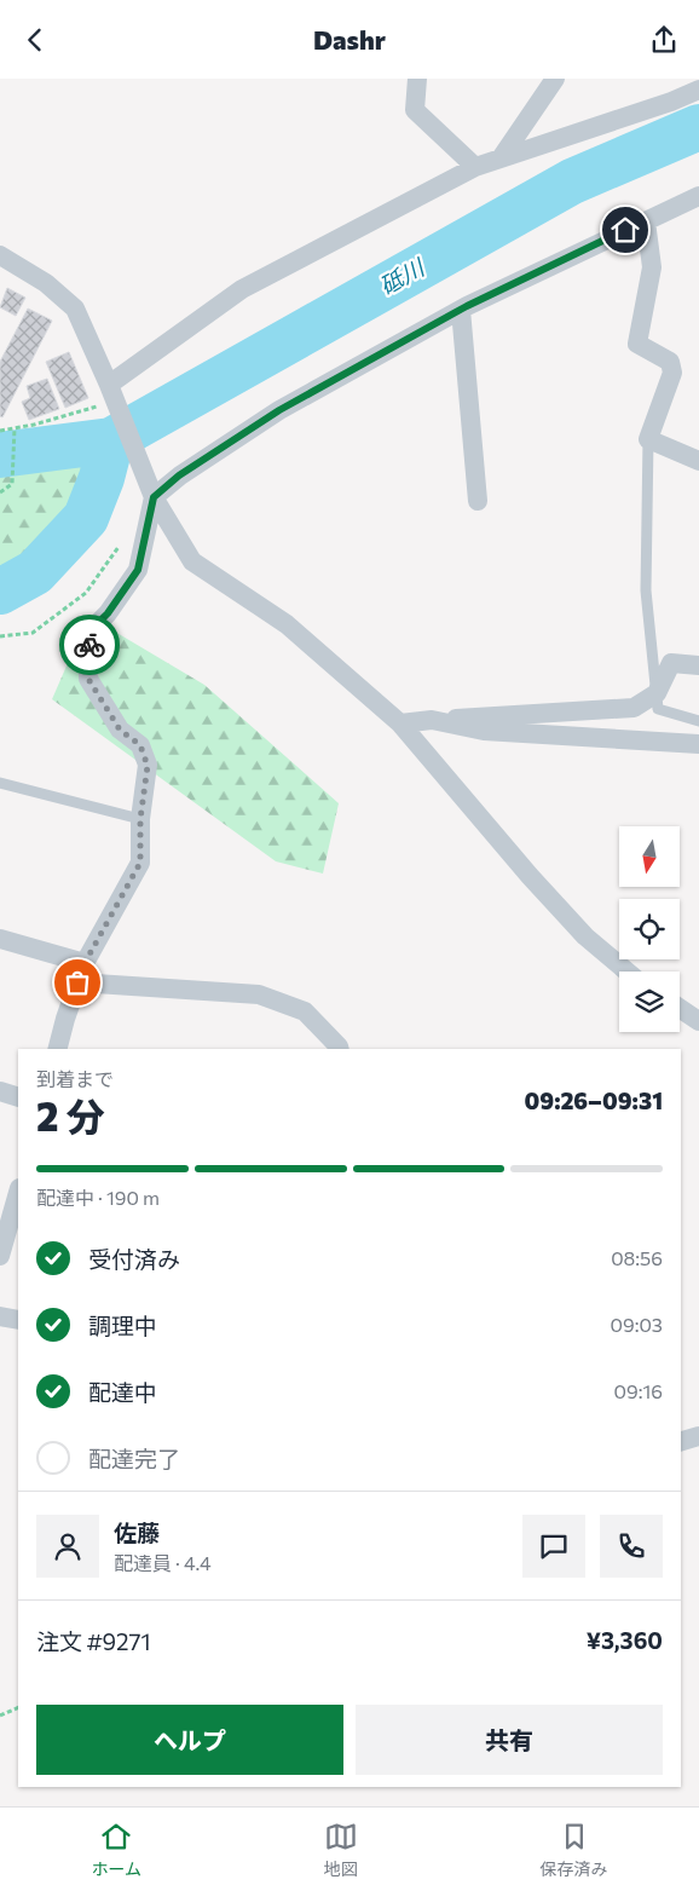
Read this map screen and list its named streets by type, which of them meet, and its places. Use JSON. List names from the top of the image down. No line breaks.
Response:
{"water":["砥川"],"north":"bottom","page":{"header":"Dashr","heading":["2 分","到着まで","09:26–09:31"],"panel":["佐藤","配達員 · 4.4","注文 #9271","¥3,360"],"bar":"配達中 · 190 m","list":[["受付済み","08:56"],["調理中","09:03"],["配達中","09:16"],"配達完了"],"buttons":["ヘルプ","共有"],"tabs":["ホーム","地図","保存済み"]}}
